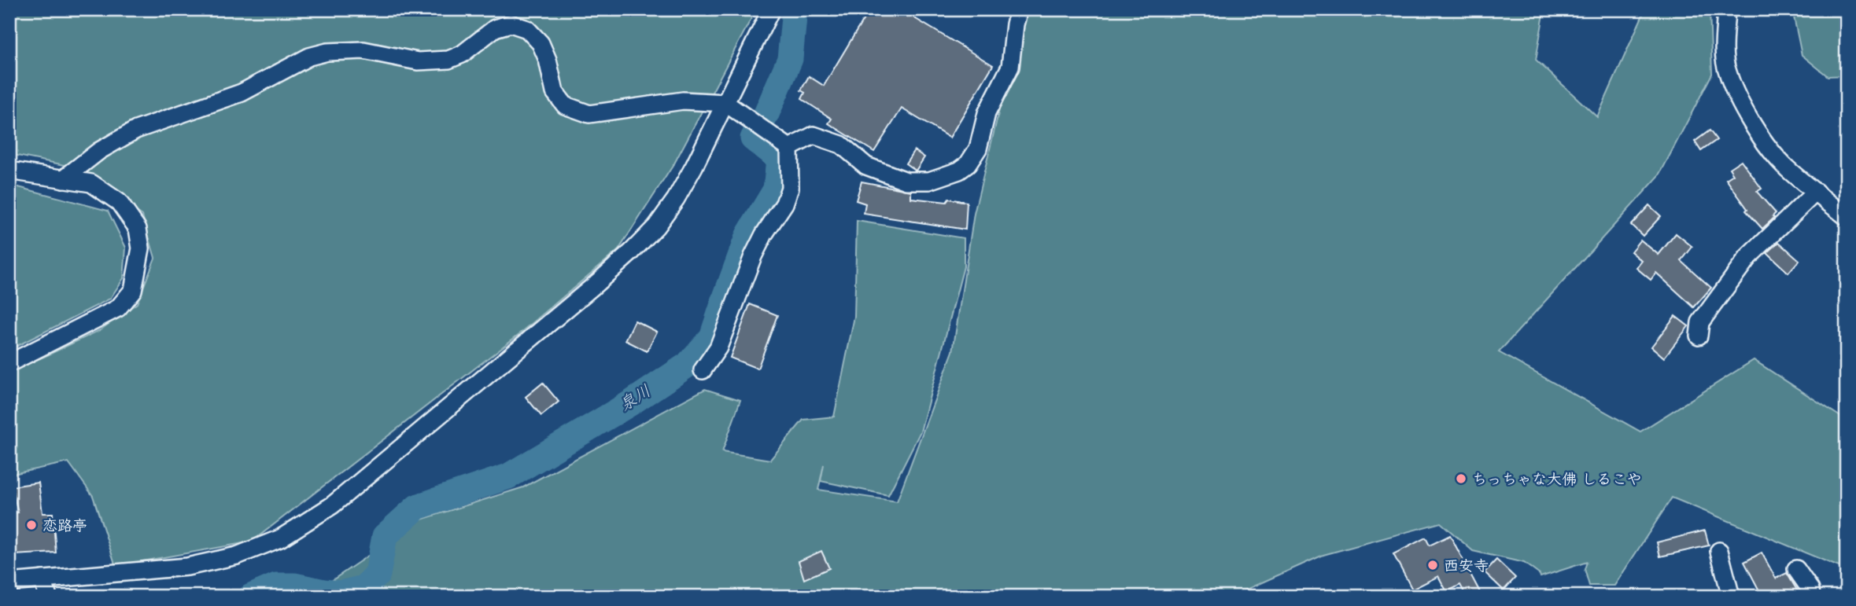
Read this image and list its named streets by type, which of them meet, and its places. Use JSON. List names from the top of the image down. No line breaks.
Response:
{"water":["泉川"],"places":["ちっちゃな大佛 しるこや","恋路亭","西安寺"]}
